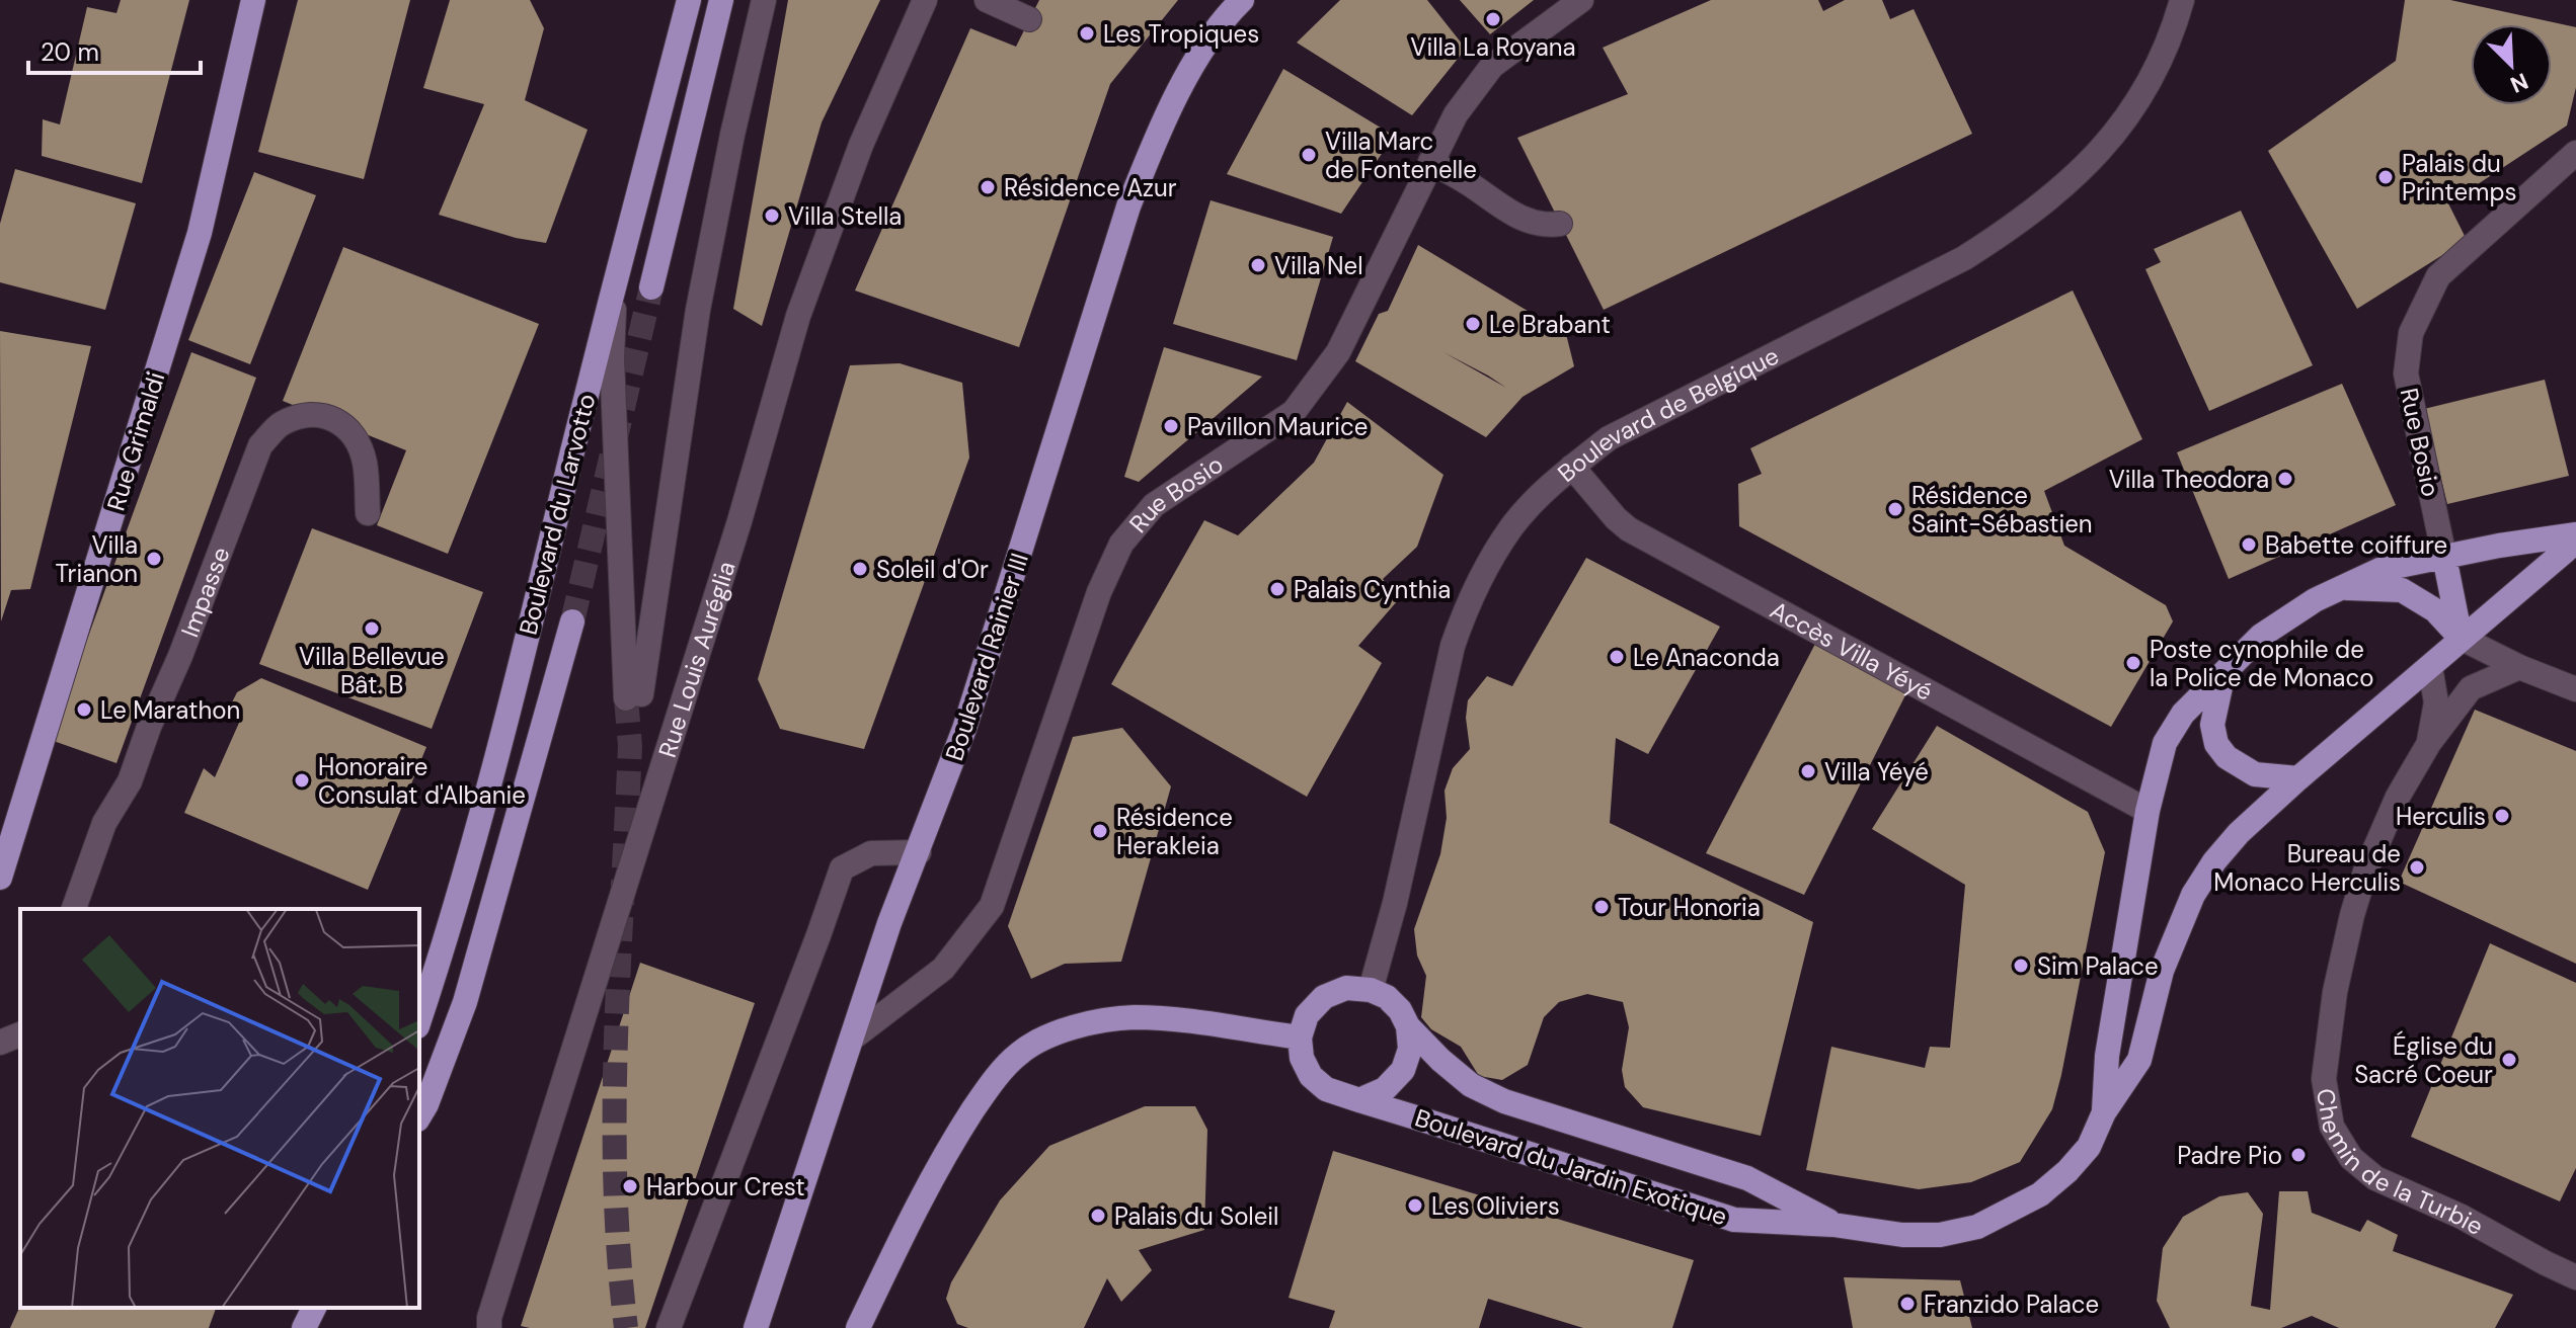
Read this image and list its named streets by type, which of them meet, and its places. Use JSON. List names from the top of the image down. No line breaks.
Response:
{"streets":{"main road":["Rue Grimaldi","Boulevard du Larvotto","Boulevard Rainier III","Boulevard du Jardin Exotique"],"street":["Boulevard de Belgique","Rue Bosio","Impasse","Accès Villa Yéyé","Rue Louis Auréglia","Chemin de la Turbie"]},"crossings":[["Boulevard de Belgique","Accès Villa Yéyé"],["Boulevard de Belgique","Boulevard du Jardin Exotique"],["Rue Bosio","Boulevard Rainier III"],["Rue Bosio","Boulevard du Jardin Exotique"],["Accès Villa Yéyé","Boulevard du Jardin Exotique"],["Chemin de la Turbie","Boulevard du Jardin Exotique"]],"places":["Villa La Royana","Les Tropiques","Villa Marc de Fontenelle","Palais du Printemps","Résidence Azur","Villa Stella","Villa Nel","Le Brabant","Pavillon Maurice","Villa Theodora","Résidence Saint-Sébastien","Babette coiffure","Villa Trianon","Soleil d'Or","Palais Cynthia","Villa Bellevue Bât. B","Le Anaconda","Poste cynophile de la Police de Monaco","Le Marathon","Villa Yéyé","Honoraire Consulat d'Albanie","Herculis","Résidence Herakleia","Bureau de Monaco Herculis","Tour Honoria","Sim Palace","Église du Sacré Coeur","Padre Pio","Harbour Crest","Les Oliviers","Palais du Soleil","Franzido Palace"],"scale_bar":"20 m","north":"bottom right"}
